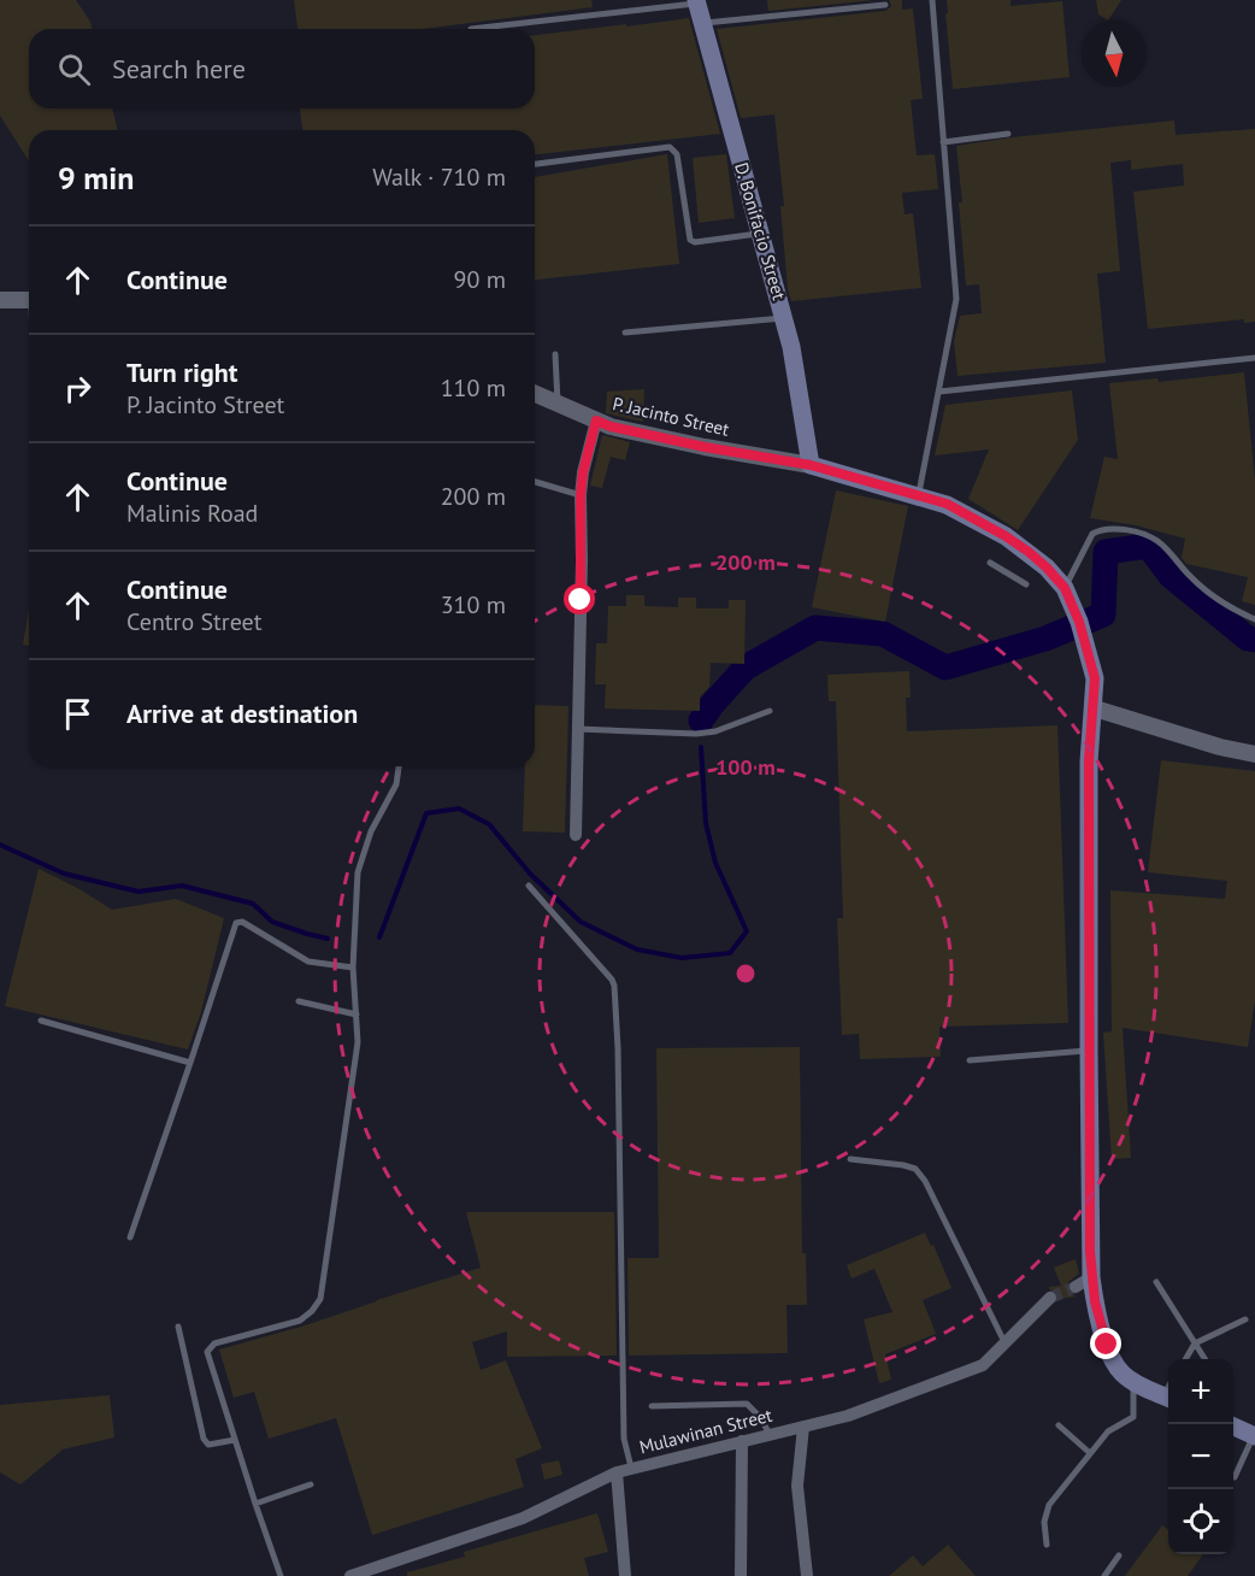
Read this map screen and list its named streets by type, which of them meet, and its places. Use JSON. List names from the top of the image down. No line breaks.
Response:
{"streets":{"main road":["D. Bonifacio Street"],"street":["P. Jacinto Street","Mulawinan Street"]},"crossings":[["D. Bonifacio Street","P. Jacinto Street"]],"north":"bottom","page":{"search":"Search here","heading":["9 min","Walk · 710 m"],"list":[["Continue","90 m"],["Turn right","P. Jacinto Street","110 m"],["Continue","Malinis Road","200 m"],["Continue","Centro Street","310 m"],"Arrive at destination"],"map_buttons":["+","−"]},"rings":["200 m","100 m"]}
